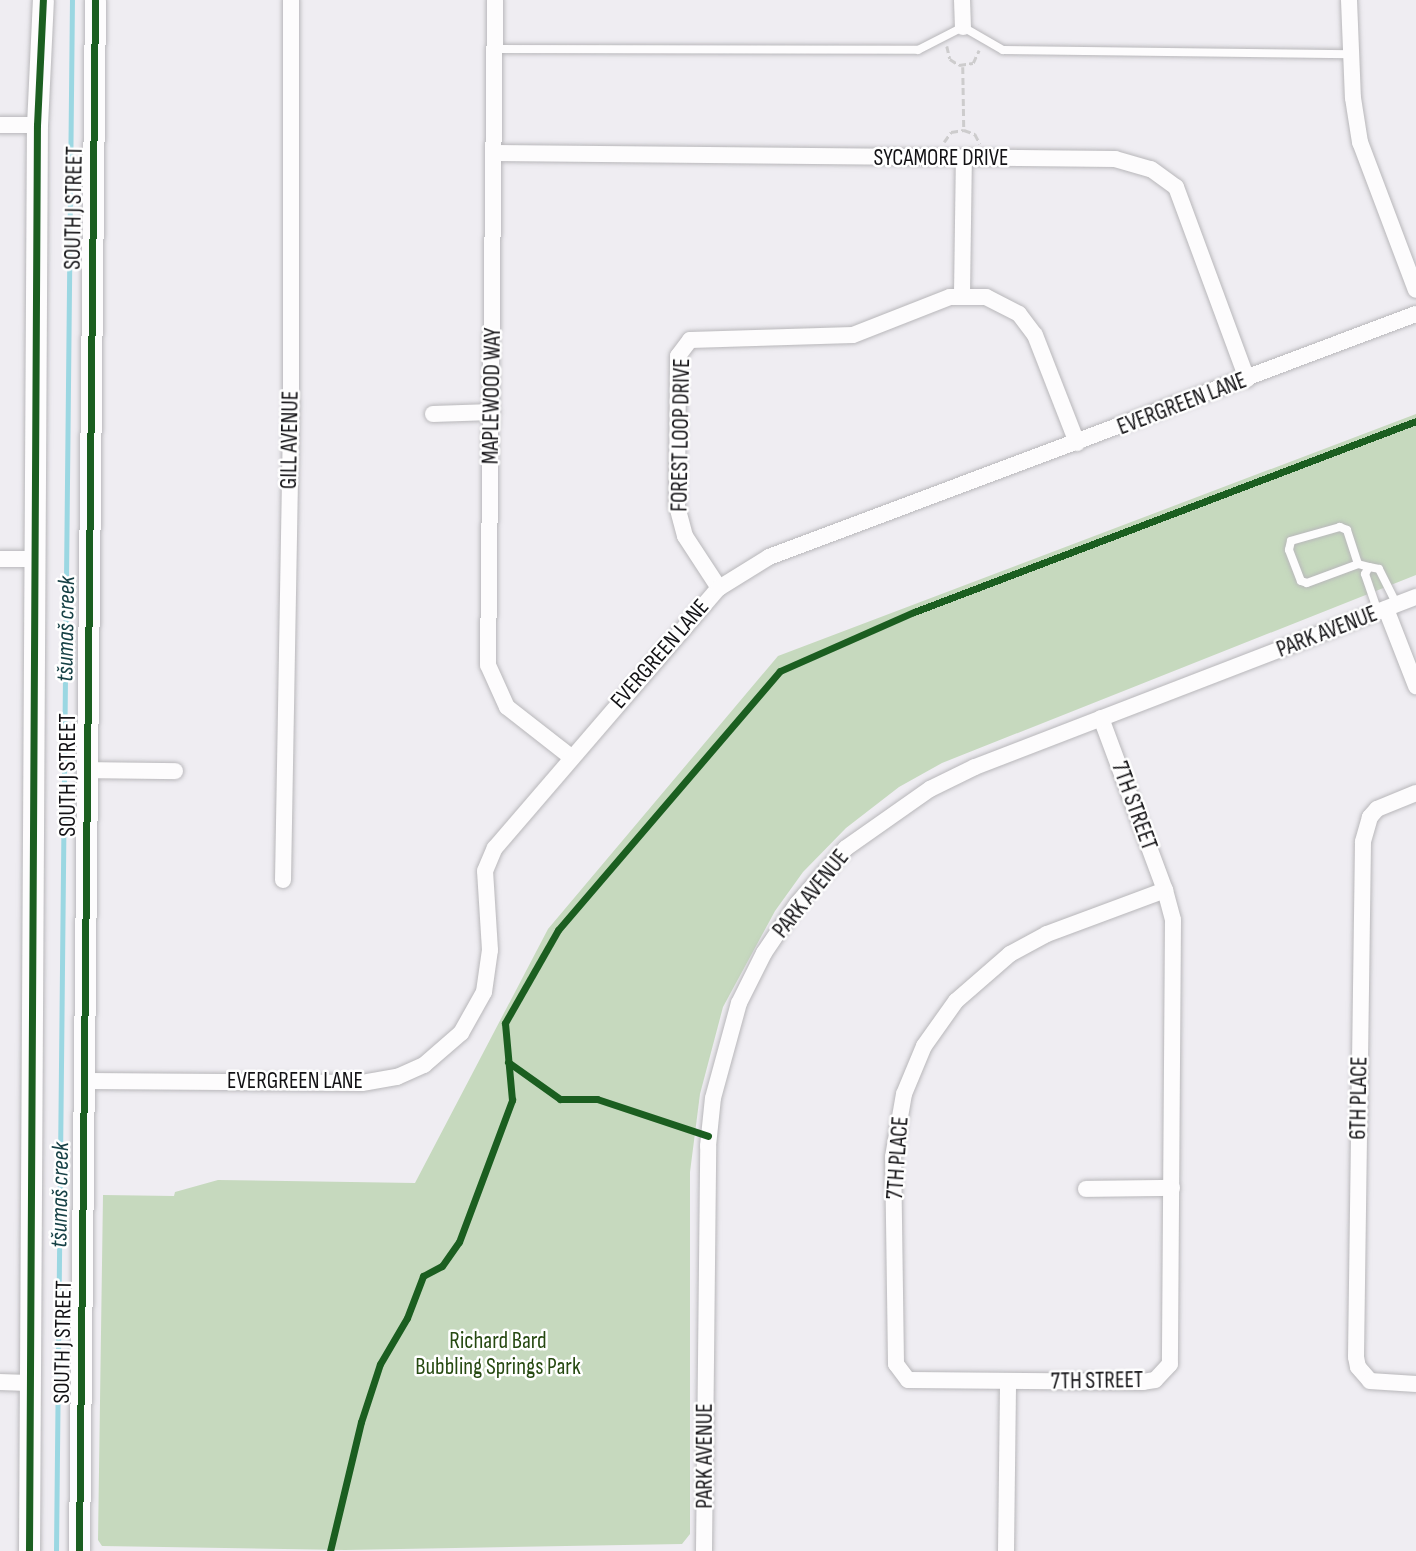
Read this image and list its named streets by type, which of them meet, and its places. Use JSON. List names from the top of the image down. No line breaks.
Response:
{"streets":{"street":["SYCAMORE DRIVE","SOUTH J STREET","MAPLEWOOD WAY","EVERGREEN LANE","FOREST LOOP DRIVE","GILL AVENUE","PARK AVENUE","7TH STREET","6TH PLACE","7TH PLACE"]},"crossings":[["SYCAMORE DRIVE","MAPLEWOOD WAY"],["SYCAMORE DRIVE","EVERGREEN LANE"],["SOUTH J STREET","EVERGREEN LANE"],["MAPLEWOOD WAY","EVERGREEN LANE"],["EVERGREEN LANE","FOREST LOOP DRIVE"],["PARK AVENUE","7TH STREET"],["7TH STREET","7TH PLACE"]],"water":["tšumaš creek"],"parks":["Richard Bard Bubbling Springs Park"]}
